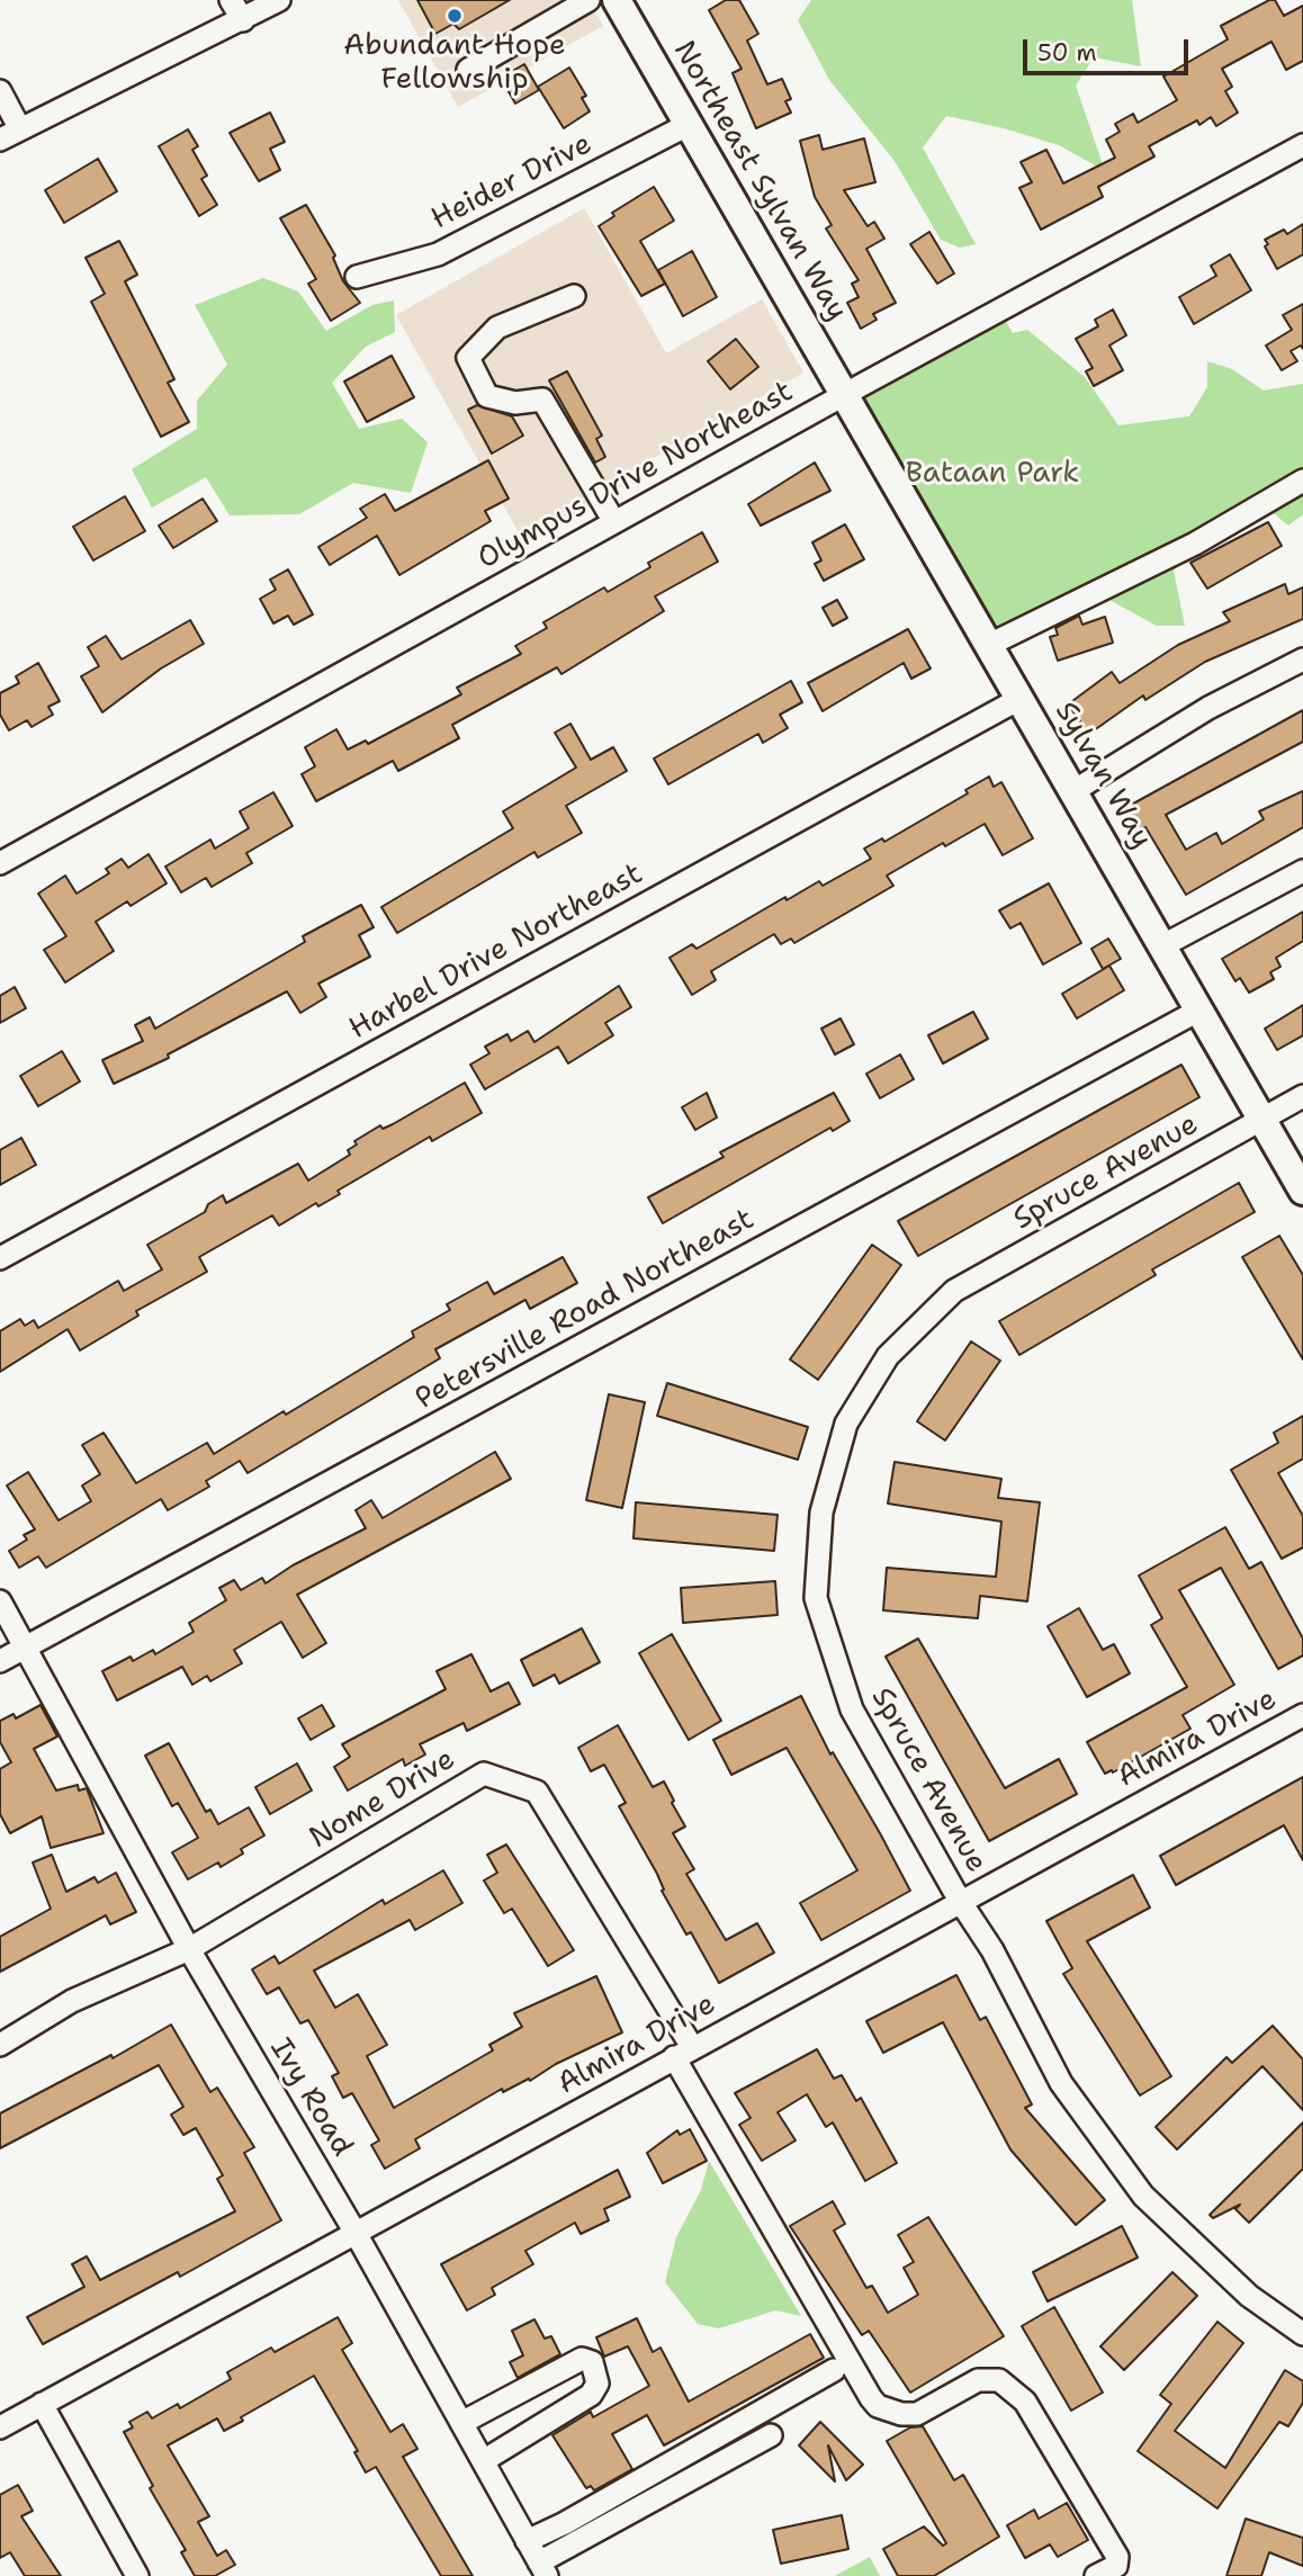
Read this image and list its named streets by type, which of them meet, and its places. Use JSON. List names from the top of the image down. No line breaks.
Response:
{"streets":{"main road":["Northeast Sylvan Way","Sylvan Way"],"street":["Heider Drive","Olympus Drive Northeast","Harbel Drive Northeast","Spruce Avenue","Petersville Road Northeast","Almira Drive","Nome Drive","Ivy Road"]},"crossings":[["Northeast Sylvan Way","Heider Drive"],["Northeast Sylvan Way","Olympus Drive Northeast"],["Northeast Sylvan Way","Sylvan Way"],["Olympus Drive Northeast","Sylvan Way"],["Sylvan Way","Harbel Drive Northeast"],["Sylvan Way","Spruce Avenue"],["Sylvan Way","Petersville Road Northeast"],["Spruce Avenue","Almira Drive"],["Petersville Road Northeast","Ivy Road"],["Almira Drive","Nome Drive"],["Almira Drive","Ivy Road"],["Nome Drive","Ivy Road"]],"parks":["Bataan Park"],"places":["Abundant Hope Fellowship"],"scale_bar":"50 m"}
